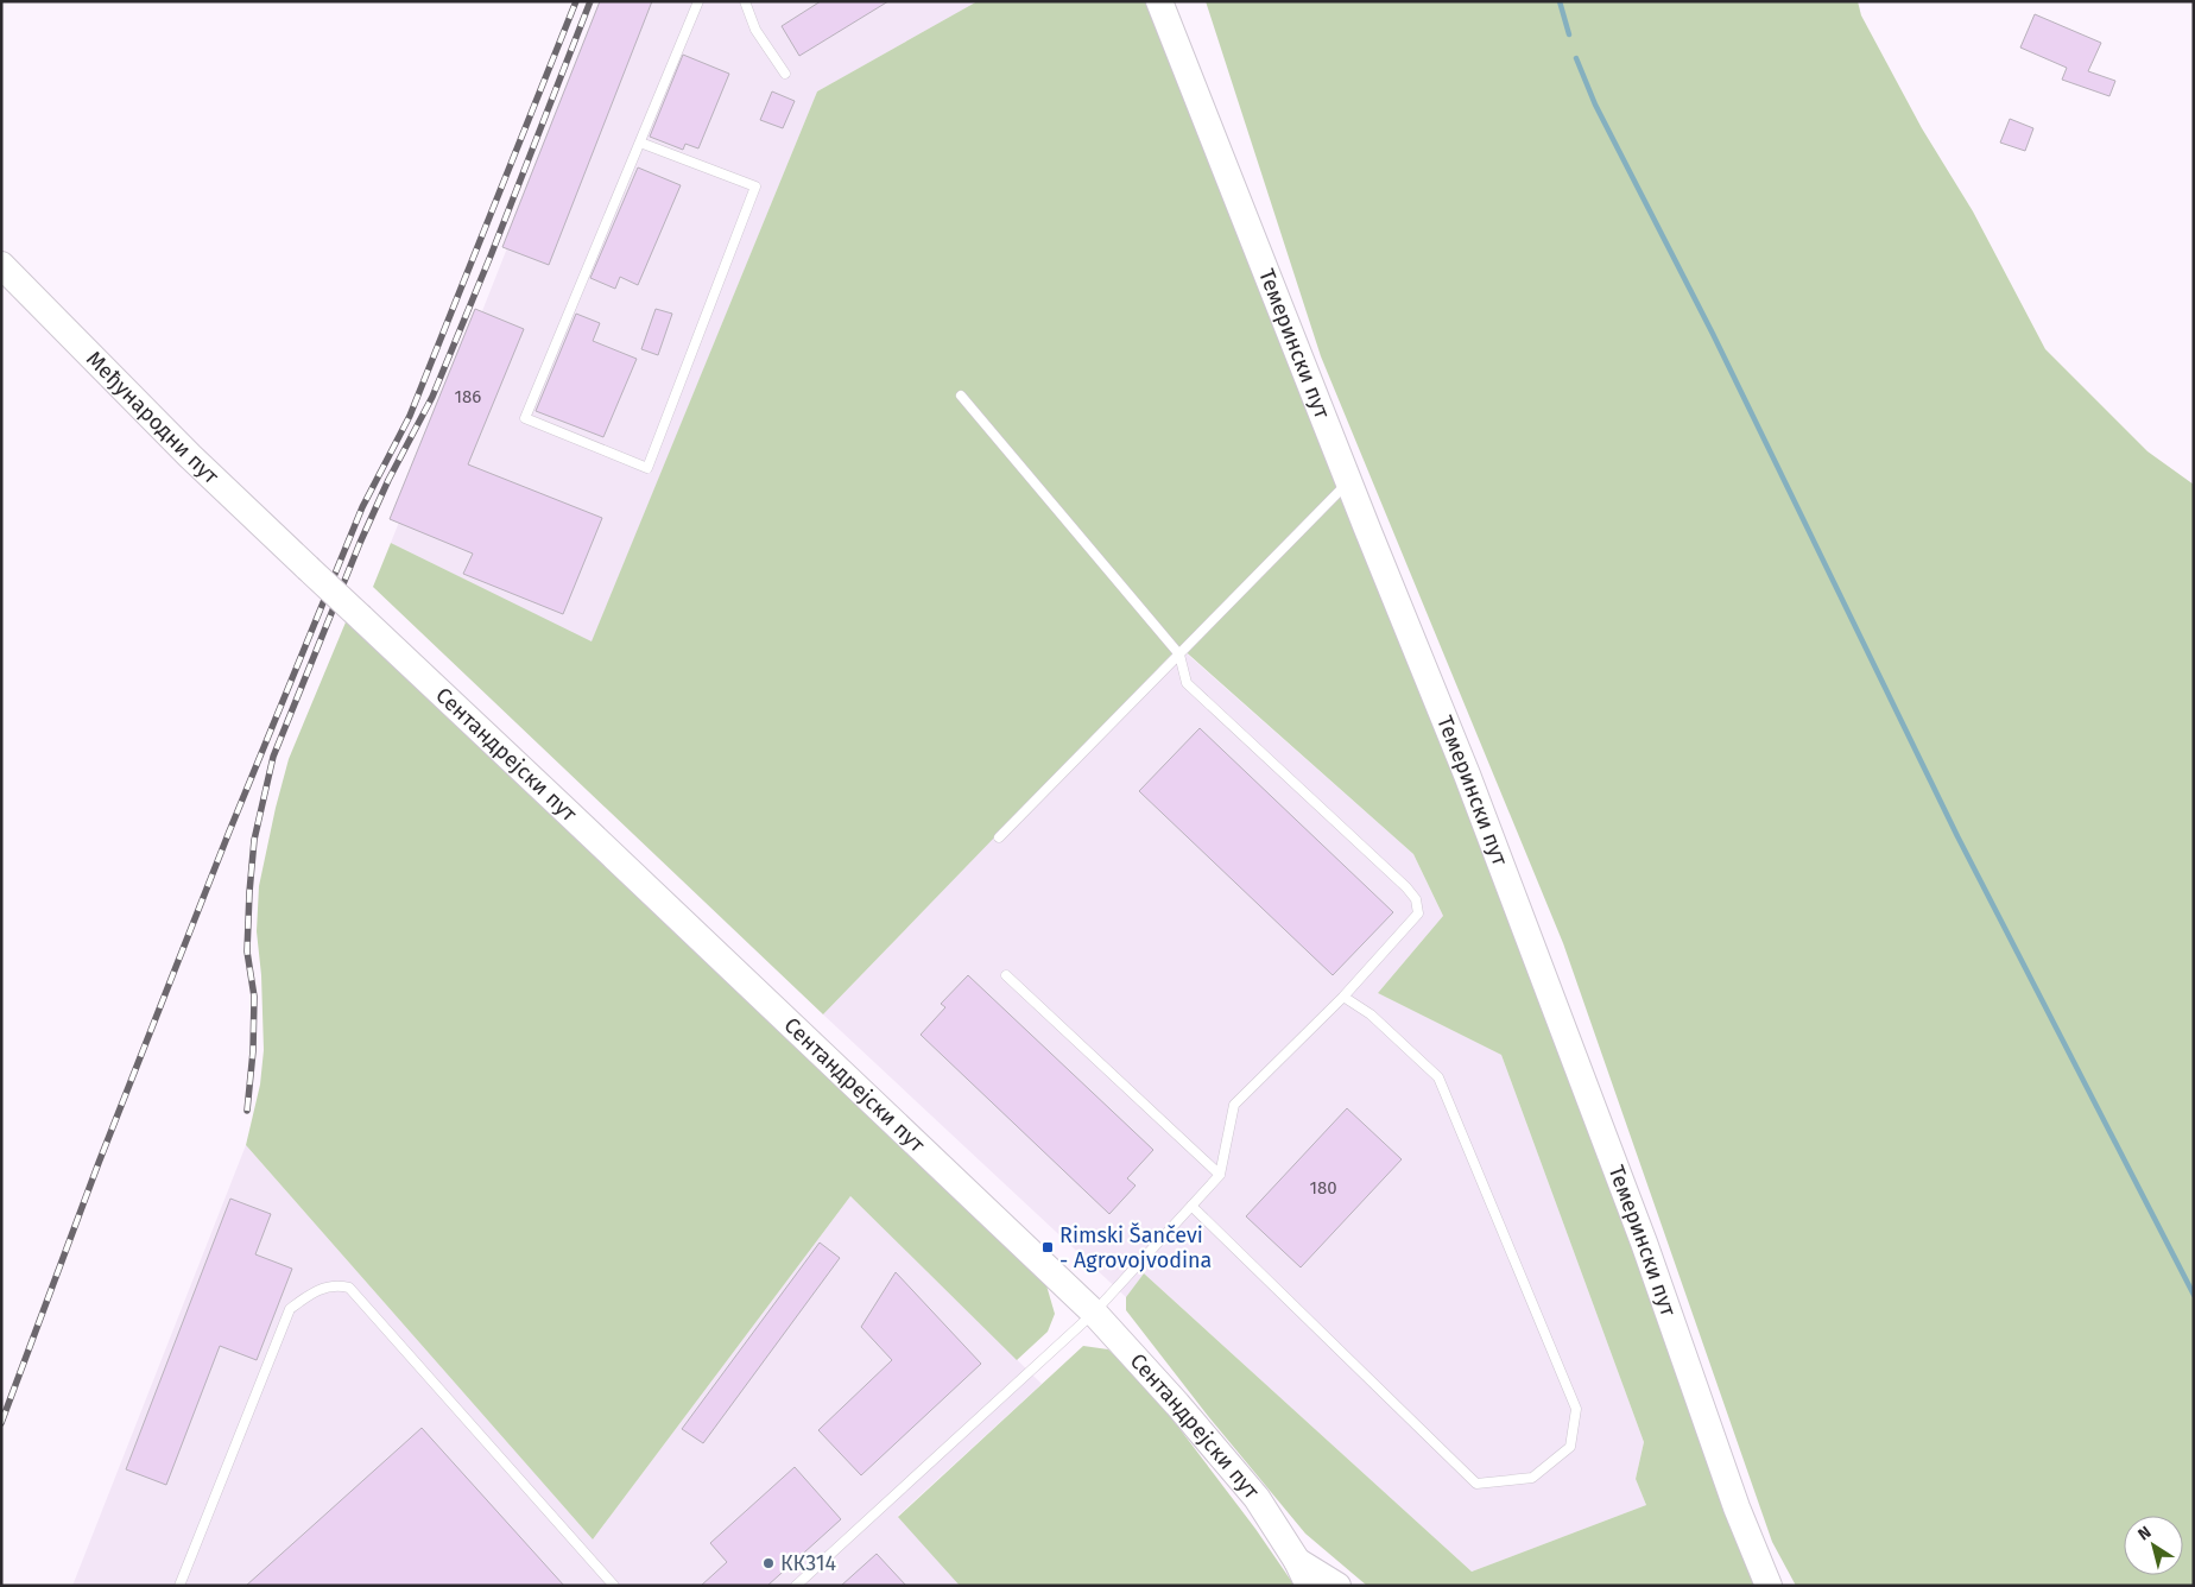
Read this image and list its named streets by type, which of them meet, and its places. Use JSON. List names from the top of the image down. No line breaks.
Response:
{"streets":{"main road":["Темерински пут","Међународни пут","Сентандрејски пут"]},"crossings":[["Међународни пут","Сентандрејски пут"]],"places":{"transit":["Rimski Šančevi - Agrovojvodina"],"other":["КК314"]},"house_numbers":["186","180"],"north":"top left"}
